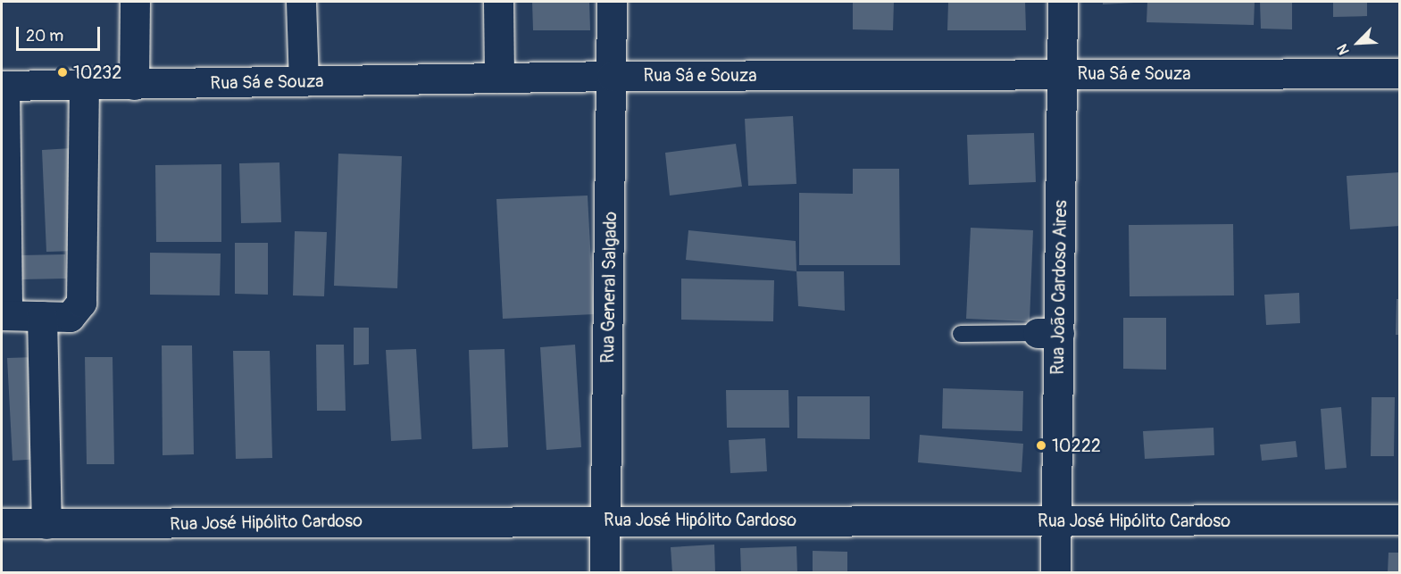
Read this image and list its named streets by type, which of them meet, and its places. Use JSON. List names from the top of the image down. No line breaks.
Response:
{"streets":{"street":["Rua Sá e Souza","Rua General Salgado","Rua João Cardoso Aires","Rua José Hipólito Cardoso"]},"crossings":[["Rua Sá e Souza","Rua General Salgado"],["Rua Sá e Souza","Rua João Cardoso Aires"],["Rua General Salgado","Rua José Hipólito Cardoso"],["Rua João Cardoso Aires","Rua José Hipólito Cardoso"]],"places":["10232","10222"],"scale_bar":"20 m","north":"bottom left"}
